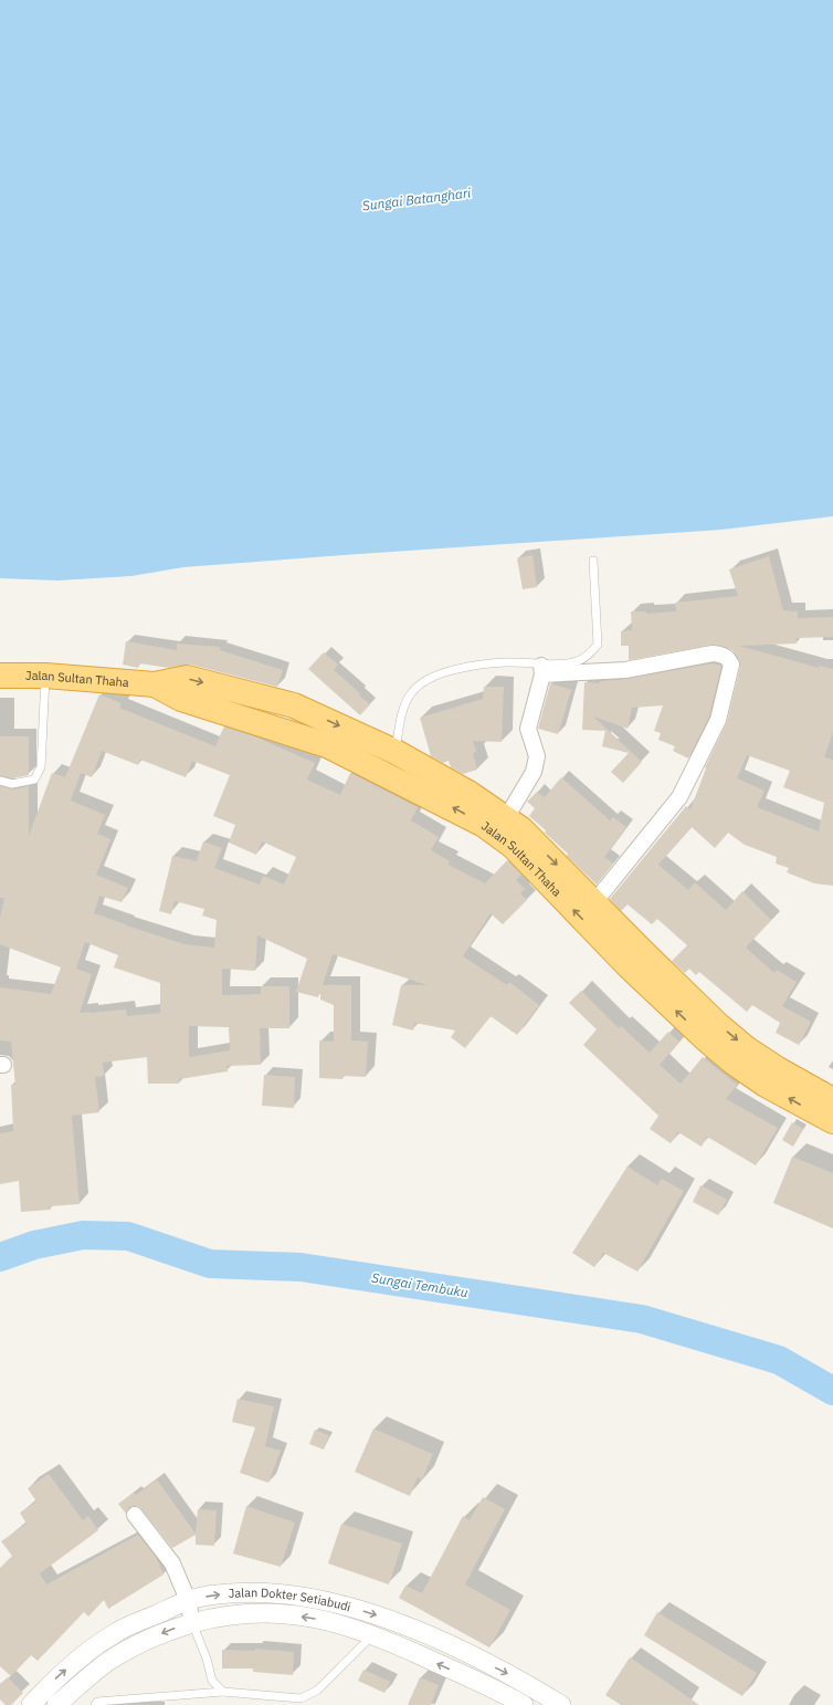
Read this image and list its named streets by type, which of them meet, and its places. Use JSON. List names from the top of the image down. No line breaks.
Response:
{"streets":{"highway":["Jalan Sultan Thaha"],"street":["Jalan Dokter Setiabudi"]},"water":["Sungai Batanghari","Sungai Tembuku"]}
